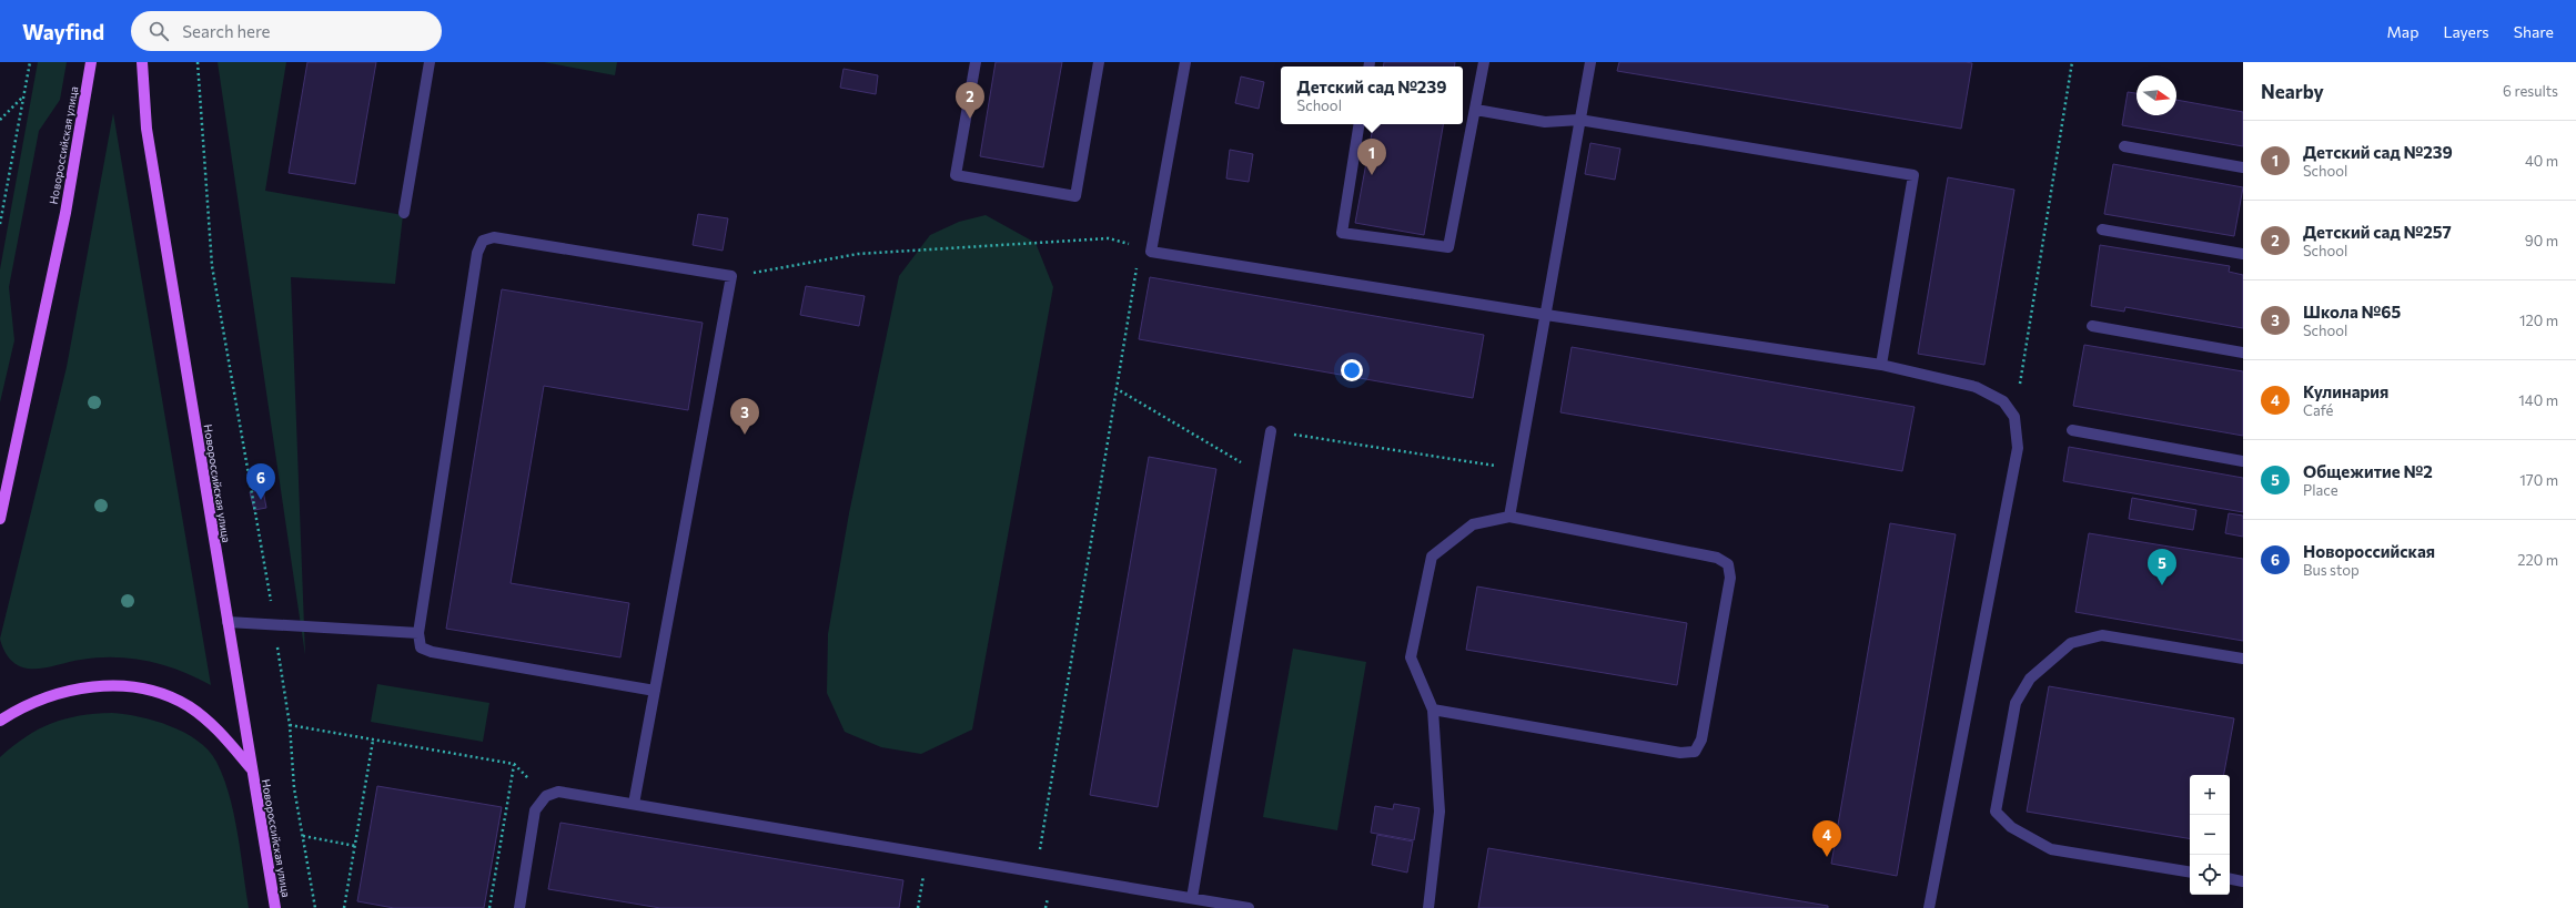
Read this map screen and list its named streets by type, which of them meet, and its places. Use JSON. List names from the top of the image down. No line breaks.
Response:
{"streets":{"main road":["Новороссийская улица"]},"north":"right","page":{"header":"Wayfind","search":"Search here","nav":["Map","Layers","Share"],"heading":["Nearby","6 results"],"popup":["Детский сад №239","School"],"pins":["2","1","3","6","5","4"],"list":[{"mark":"1","name":"Детский сад №239","note":"School","value":"40 m"},{"mark":"2","name":"Детский сад №257","note":"School","value":"90 m"},{"mark":"3","name":"Школа №65","note":"School","value":"120 m"},{"mark":"4","name":"Кулинария","note":"Café","value":"140 m"},{"mark":"5","name":"Общежитие №2","note":"Place","value":"170 m"},{"mark":"6","name":"Новороссийская","note":"Bus stop","value":"220 m"}],"map_buttons":["+","−"]}}
